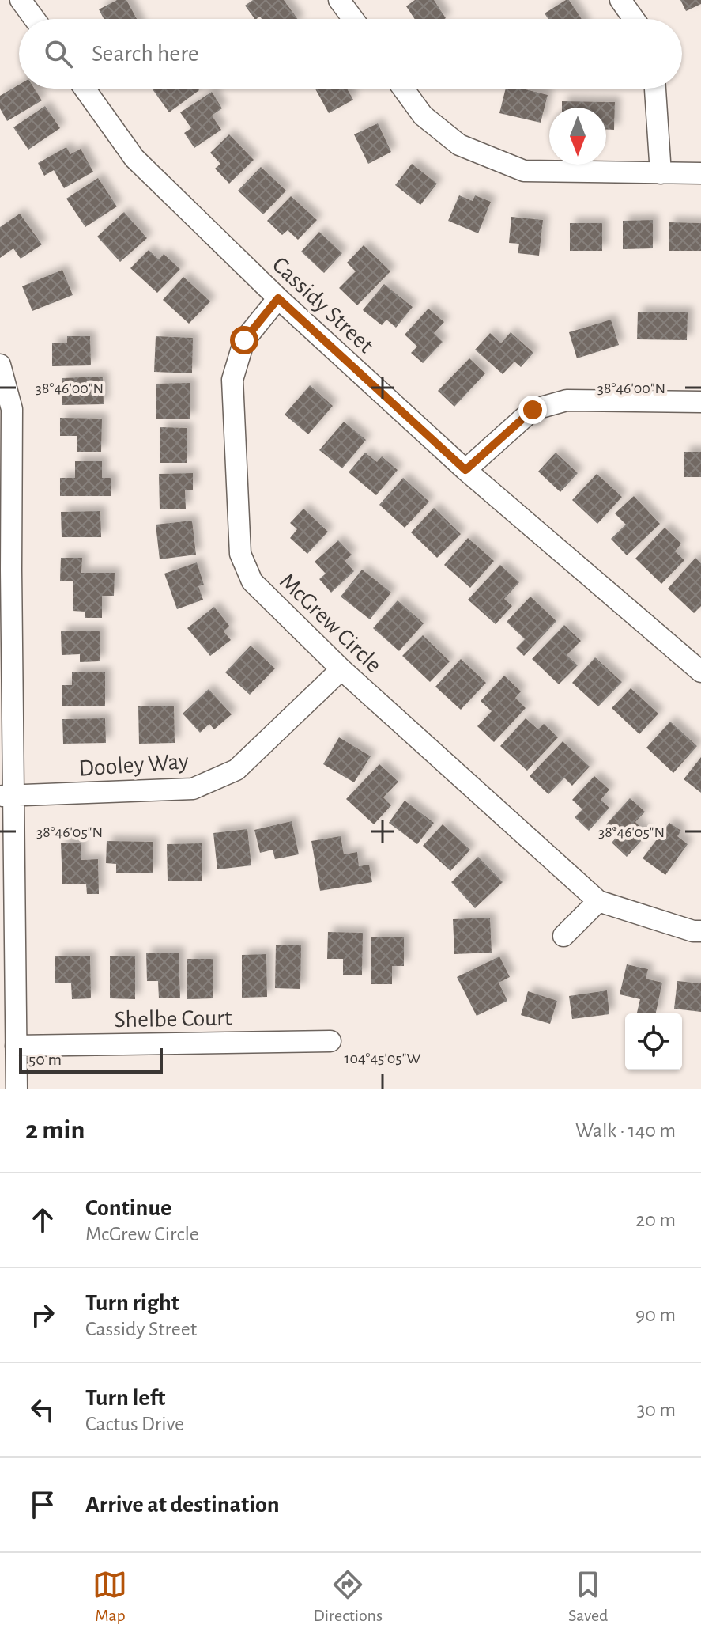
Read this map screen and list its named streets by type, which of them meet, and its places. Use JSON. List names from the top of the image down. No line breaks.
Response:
{"streets":{"street":["Cassidy Street","McGrew Circle","Dooley Way","Shelbe Court"]},"crossings":[["Cassidy Street","McGrew Circle"],["McGrew Circle","Dooley Way"]],"scale_bar":"50 m","north":"bottom","page":{"search":"Search here","scale":"50 m","heading":["2 min","Walk · 140 m"],"list":[["Continue","McGrew Circle","20 m"],["Turn right","Cassidy Street","90 m"],["Turn left","Cactus Drive","30 m"],"Arrive at destination"],"nav":["Map","Directions","Saved"]},"coordinates":["38°46'00\"N","38°46'05\"N","104°45'05\"W"]}
